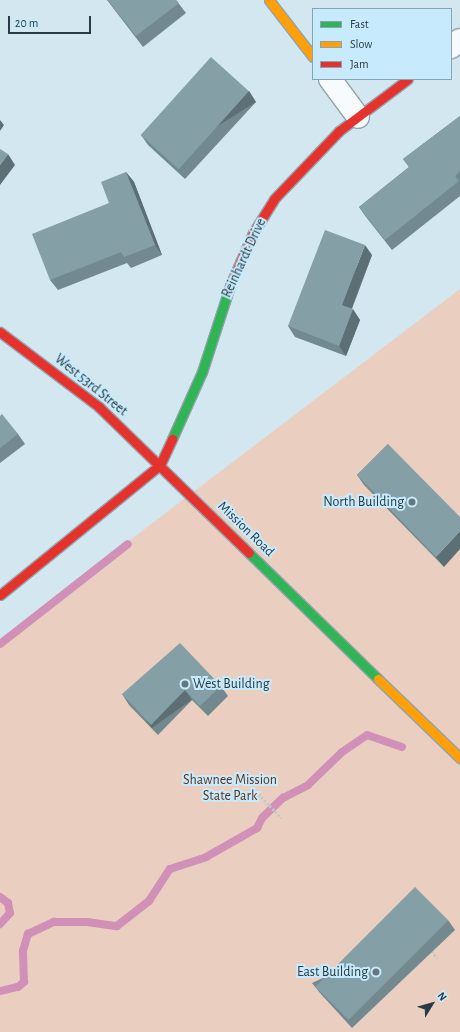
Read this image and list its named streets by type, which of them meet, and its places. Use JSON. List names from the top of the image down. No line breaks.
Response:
{"streets":{"street":["Reinhardt Drive","West 53rd Street","Mission Road"]},"crossings":[["Reinhardt Drive","West 53rd Street"],["Reinhardt Drive","Mission Road"],["West 53rd Street","Mission Road"]],"parks":["Shawnee Mission State Park"],"places":["North Building","West Building","East Building"],"legend":["Fast","Slow","Jam"],"scale_bar":"20 m","north":"top right"}
